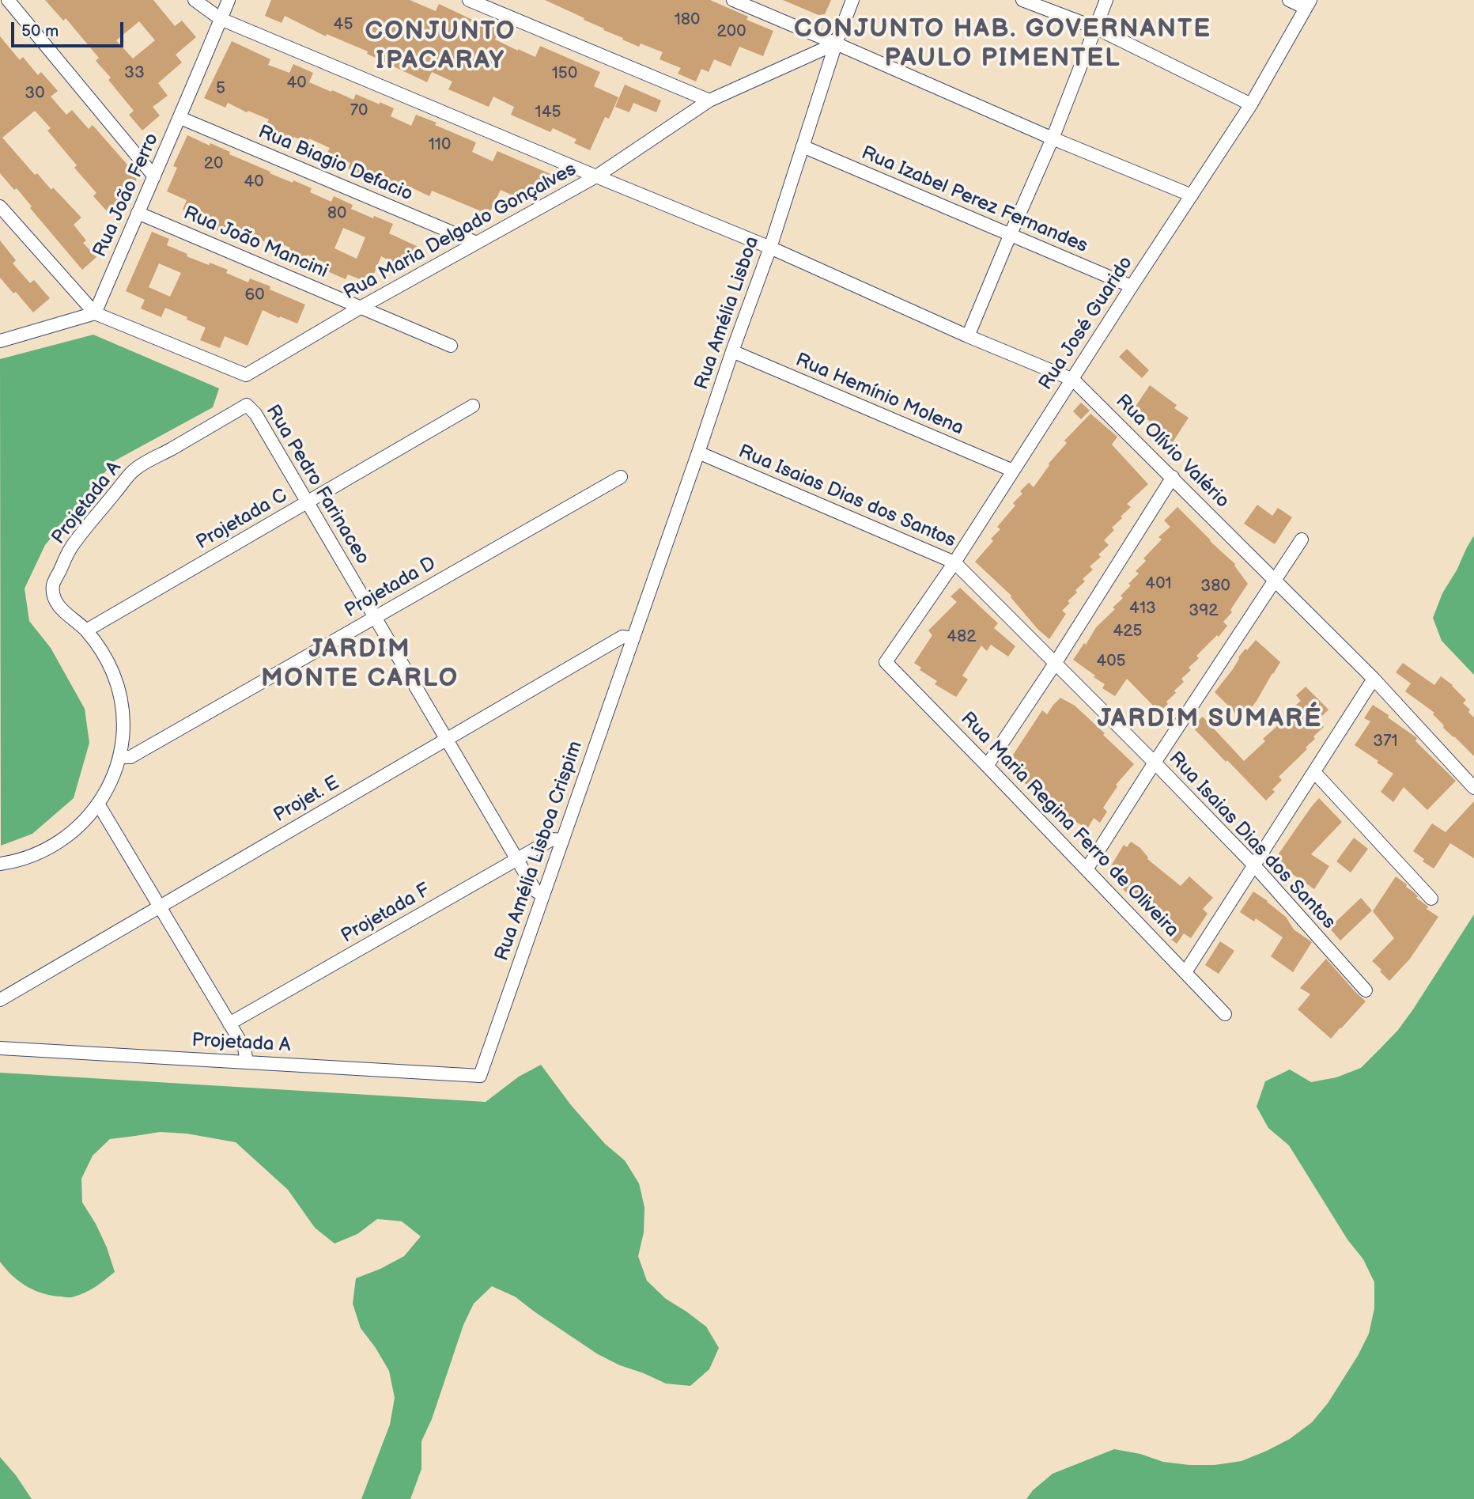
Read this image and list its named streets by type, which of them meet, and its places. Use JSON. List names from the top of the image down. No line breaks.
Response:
{"streets":{"street":["Rua Biagio Defacio","Rua João Ferro","Rua Izabel Perez Fernandes","Rua Maria Delgado Gonçalves","Rua João Mancini","Rua Amélia Lisboa","Rua José Guarido","Rua Hemínio Molena","Rua Olívio Valério","Rua Pedro Farinaceo","Rua Isaias Dias dos Santos","Projetada A","Projetada C","Projetada D","Projet. E","Rua Maria Regina Ferro de Oliveira","Rua Amélia Lisboa Crispim","Projetada F"]},"crossings":[["Rua Biagio Defacio","Rua João Ferro"],["Rua Biagio Defacio","Rua Maria Delgado Gonçalves"],["Rua João Ferro","Rua Maria Delgado Gonçalves"],["Rua João Ferro","Rua João Mancini"],["Rua João Ferro","Rua Olívio Valério"],["Rua Izabel Perez Fernandes","Rua Amélia Lisboa"],["Rua Izabel Perez Fernandes","Rua José Guarido"],["Rua Maria Delgado Gonçalves","Rua João Mancini"],["Rua Maria Delgado Gonçalves","Rua Amélia Lisboa"],["Rua Maria Delgado Gonçalves","Rua Olívio Valério"],["Rua Amélia Lisboa","Rua Hemínio Molena"],["Rua Amélia Lisboa","Rua Olívio Valério"],["Rua Amélia Lisboa","Rua Isaias Dias dos Santos"],["Rua Amélia Lisboa","Projet. E"],["Rua Amélia Lisboa","Rua Amélia Lisboa Crispim"],["Rua José Guarido","Rua Hemínio Molena"],["Rua José Guarido","Rua Olívio Valério"],["Rua José Guarido","Rua Isaias Dias dos Santos"],["Rua José Guarido","Rua Maria Regina Ferro de Oliveira"],["Rua Pedro Farinaceo","Projetada A"],["Rua Pedro Farinaceo","Projetada C"],["Rua Pedro Farinaceo","Projetada D"],["Rua Pedro Farinaceo","Projet. E"],["Rua Pedro Farinaceo","Rua Amélia Lisboa Crispim"],["Rua Pedro Farinaceo","Projetada F"],["Projetada A","Projetada C"],["Projetada A","Projetada D"],["Projetada A","Rua Amélia Lisboa Crispim"],["Projet. E","Rua Amélia Lisboa Crispim"],["Rua Amélia Lisboa Crispim","Projetada F"]],"districts":["CONJUNTO HAB. GOVERNANTE PAULO PIMENTEL","CONJUNTO IPACARAY","JARDIM MONTE CARLO","JARDIM SUMARÉ"],"house_numbers":["180","45","200","33","150","40","5","30","70","145","110","20","40","80","60","401","380","413","392","425","482","405","371"],"scale_bar":"50 m"}
